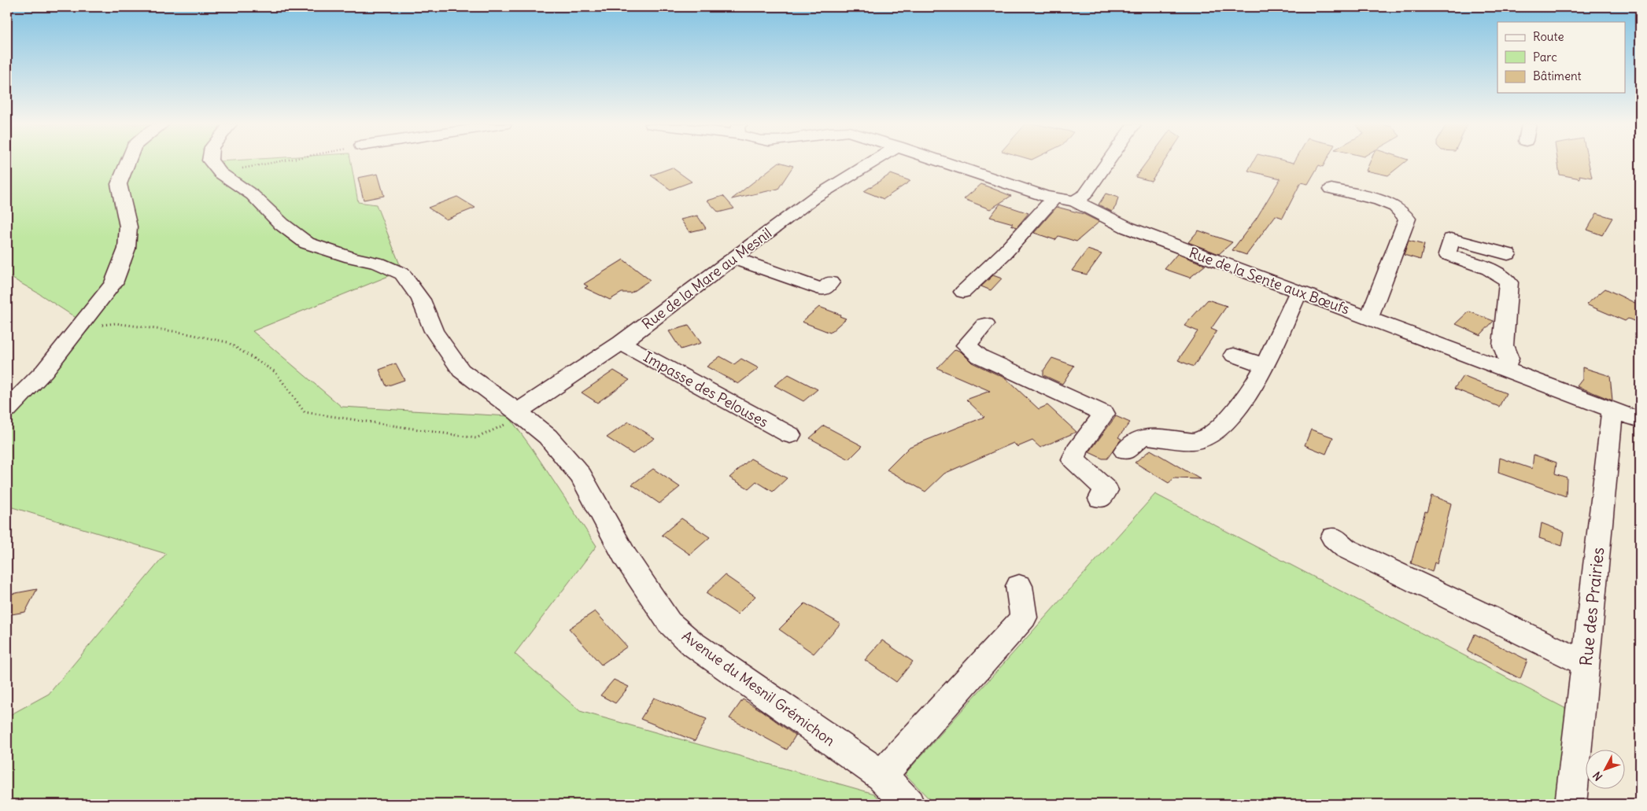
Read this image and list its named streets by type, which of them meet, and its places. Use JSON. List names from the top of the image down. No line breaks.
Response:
{"streets":{"street":["Rue de la Mare au Mesnil","Rue de la Sente aux Bœufs","Impasse des Pelouses","Rue des Prairies","Avenue du Mesnil Grémichon"]},"crossings":[["Rue de la Mare au Mesnil","Impasse des Pelouses"],["Rue de la Mare au Mesnil","Avenue du Mesnil Grémichon"],["Rue de la Sente aux Bœufs","Rue des Prairies"]],"legend":["Route","Parc","Bâtiment"],"north":"bottom left"}
